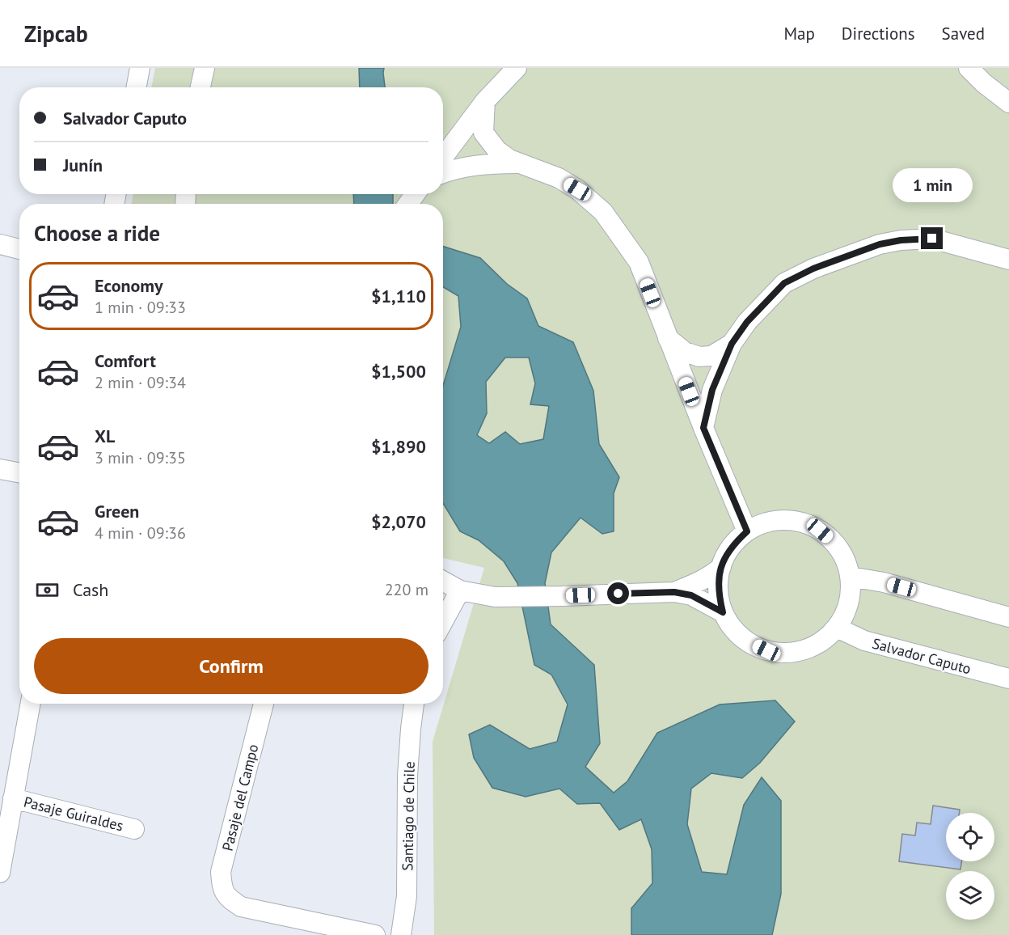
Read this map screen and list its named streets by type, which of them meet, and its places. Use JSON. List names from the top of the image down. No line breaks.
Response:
{"streets":{"street":["Salvador Caputo","Pasaje del Campo","Pasaje Guiraldes","Santiago de Chile"]},"page":{"header":"Zipcab","nav":["Map","Directions","Saved"],"banner":["Salvador Caputo","Junín"],"bubble":"1 min","heading":"Choose a ride","list":[{"name":"Economy","note":"1 min · 09:33","value":"$1,110"},{"name":"Comfort","note":"2 min · 09:34","value":"$1,500"},{"name":"XL","note":"3 min · 09:35","value":"$1,890"},{"name":"Green","note":"4 min · 09:36","value":"$2,070"}],"pay":["Cash","220 m"],"buttons":"Confirm"}}
